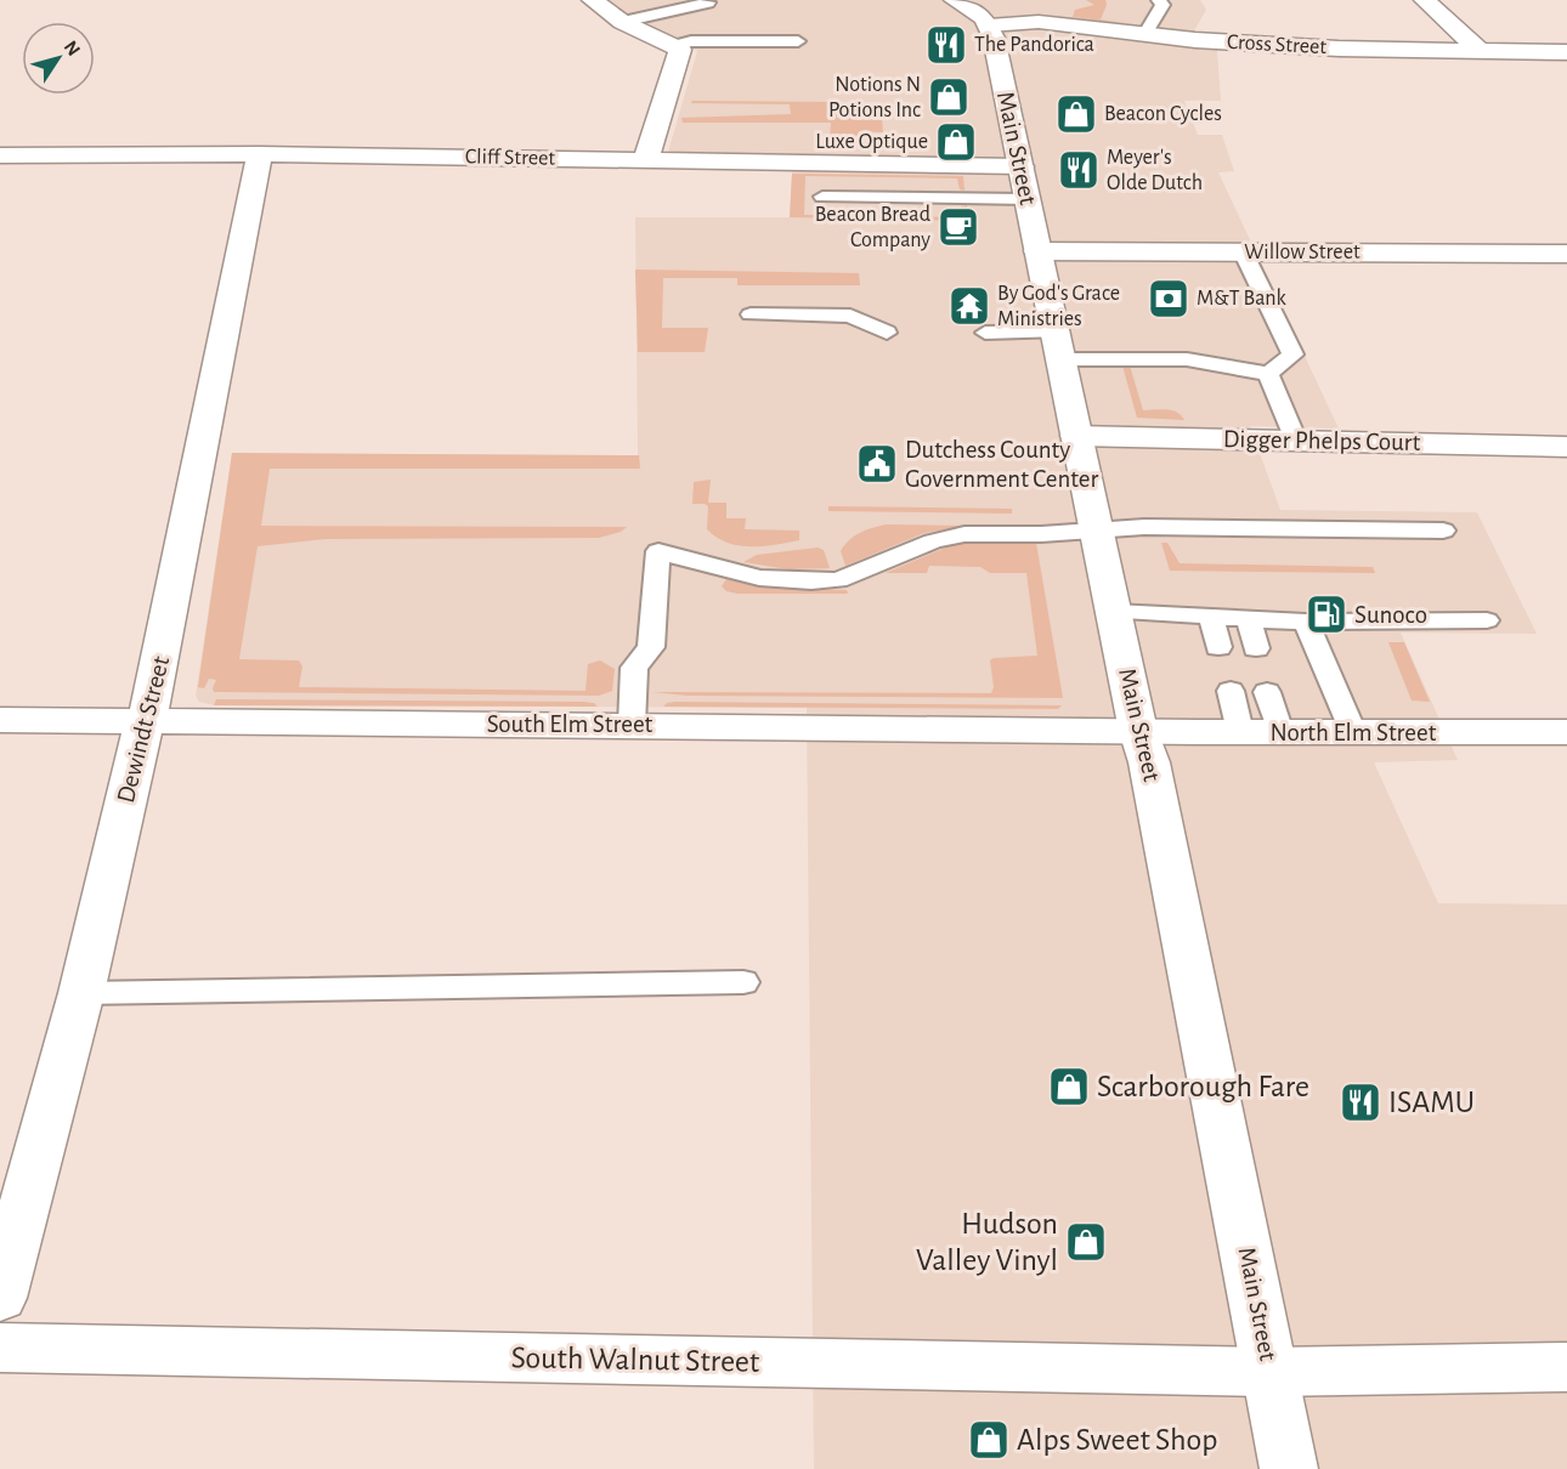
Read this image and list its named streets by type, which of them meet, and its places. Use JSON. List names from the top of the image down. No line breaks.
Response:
{"streets":{"street":["Cross Street","Main Street","Cliff Street","Willow Street","Digger Phelps Court","South Elm Street","Dewindt Street","North Elm Street","South Walnut Street"]},"crossings":[["Cross Street","Main Street"],["Main Street","Cliff Street"],["Main Street","Willow Street"],["Main Street","Digger Phelps Court"],["Main Street","South Elm Street"],["Main Street","North Elm Street"],["Main Street","South Walnut Street"],["Cliff Street","Dewindt Street"],["South Elm Street","Dewindt Street"],["South Elm Street","North Elm Street"]],"places":{"restaurant":["The Pandorica","Meyer's Olde Dutch","ISAMU"],"shop":["Notions N Potions Inc","Beacon Cycles","Luxe Optique","Scarborough Fare","Hudson Valley Vinyl","Alps Sweet Shop"],"cafe":["Beacon Bread Company"],"bank":["M&T Bank"],"temple":["By God's Grace Ministries"],"public building":["Dutchess County Government Center"],"fuel station":["Sunoco"]},"north":"top right"}
